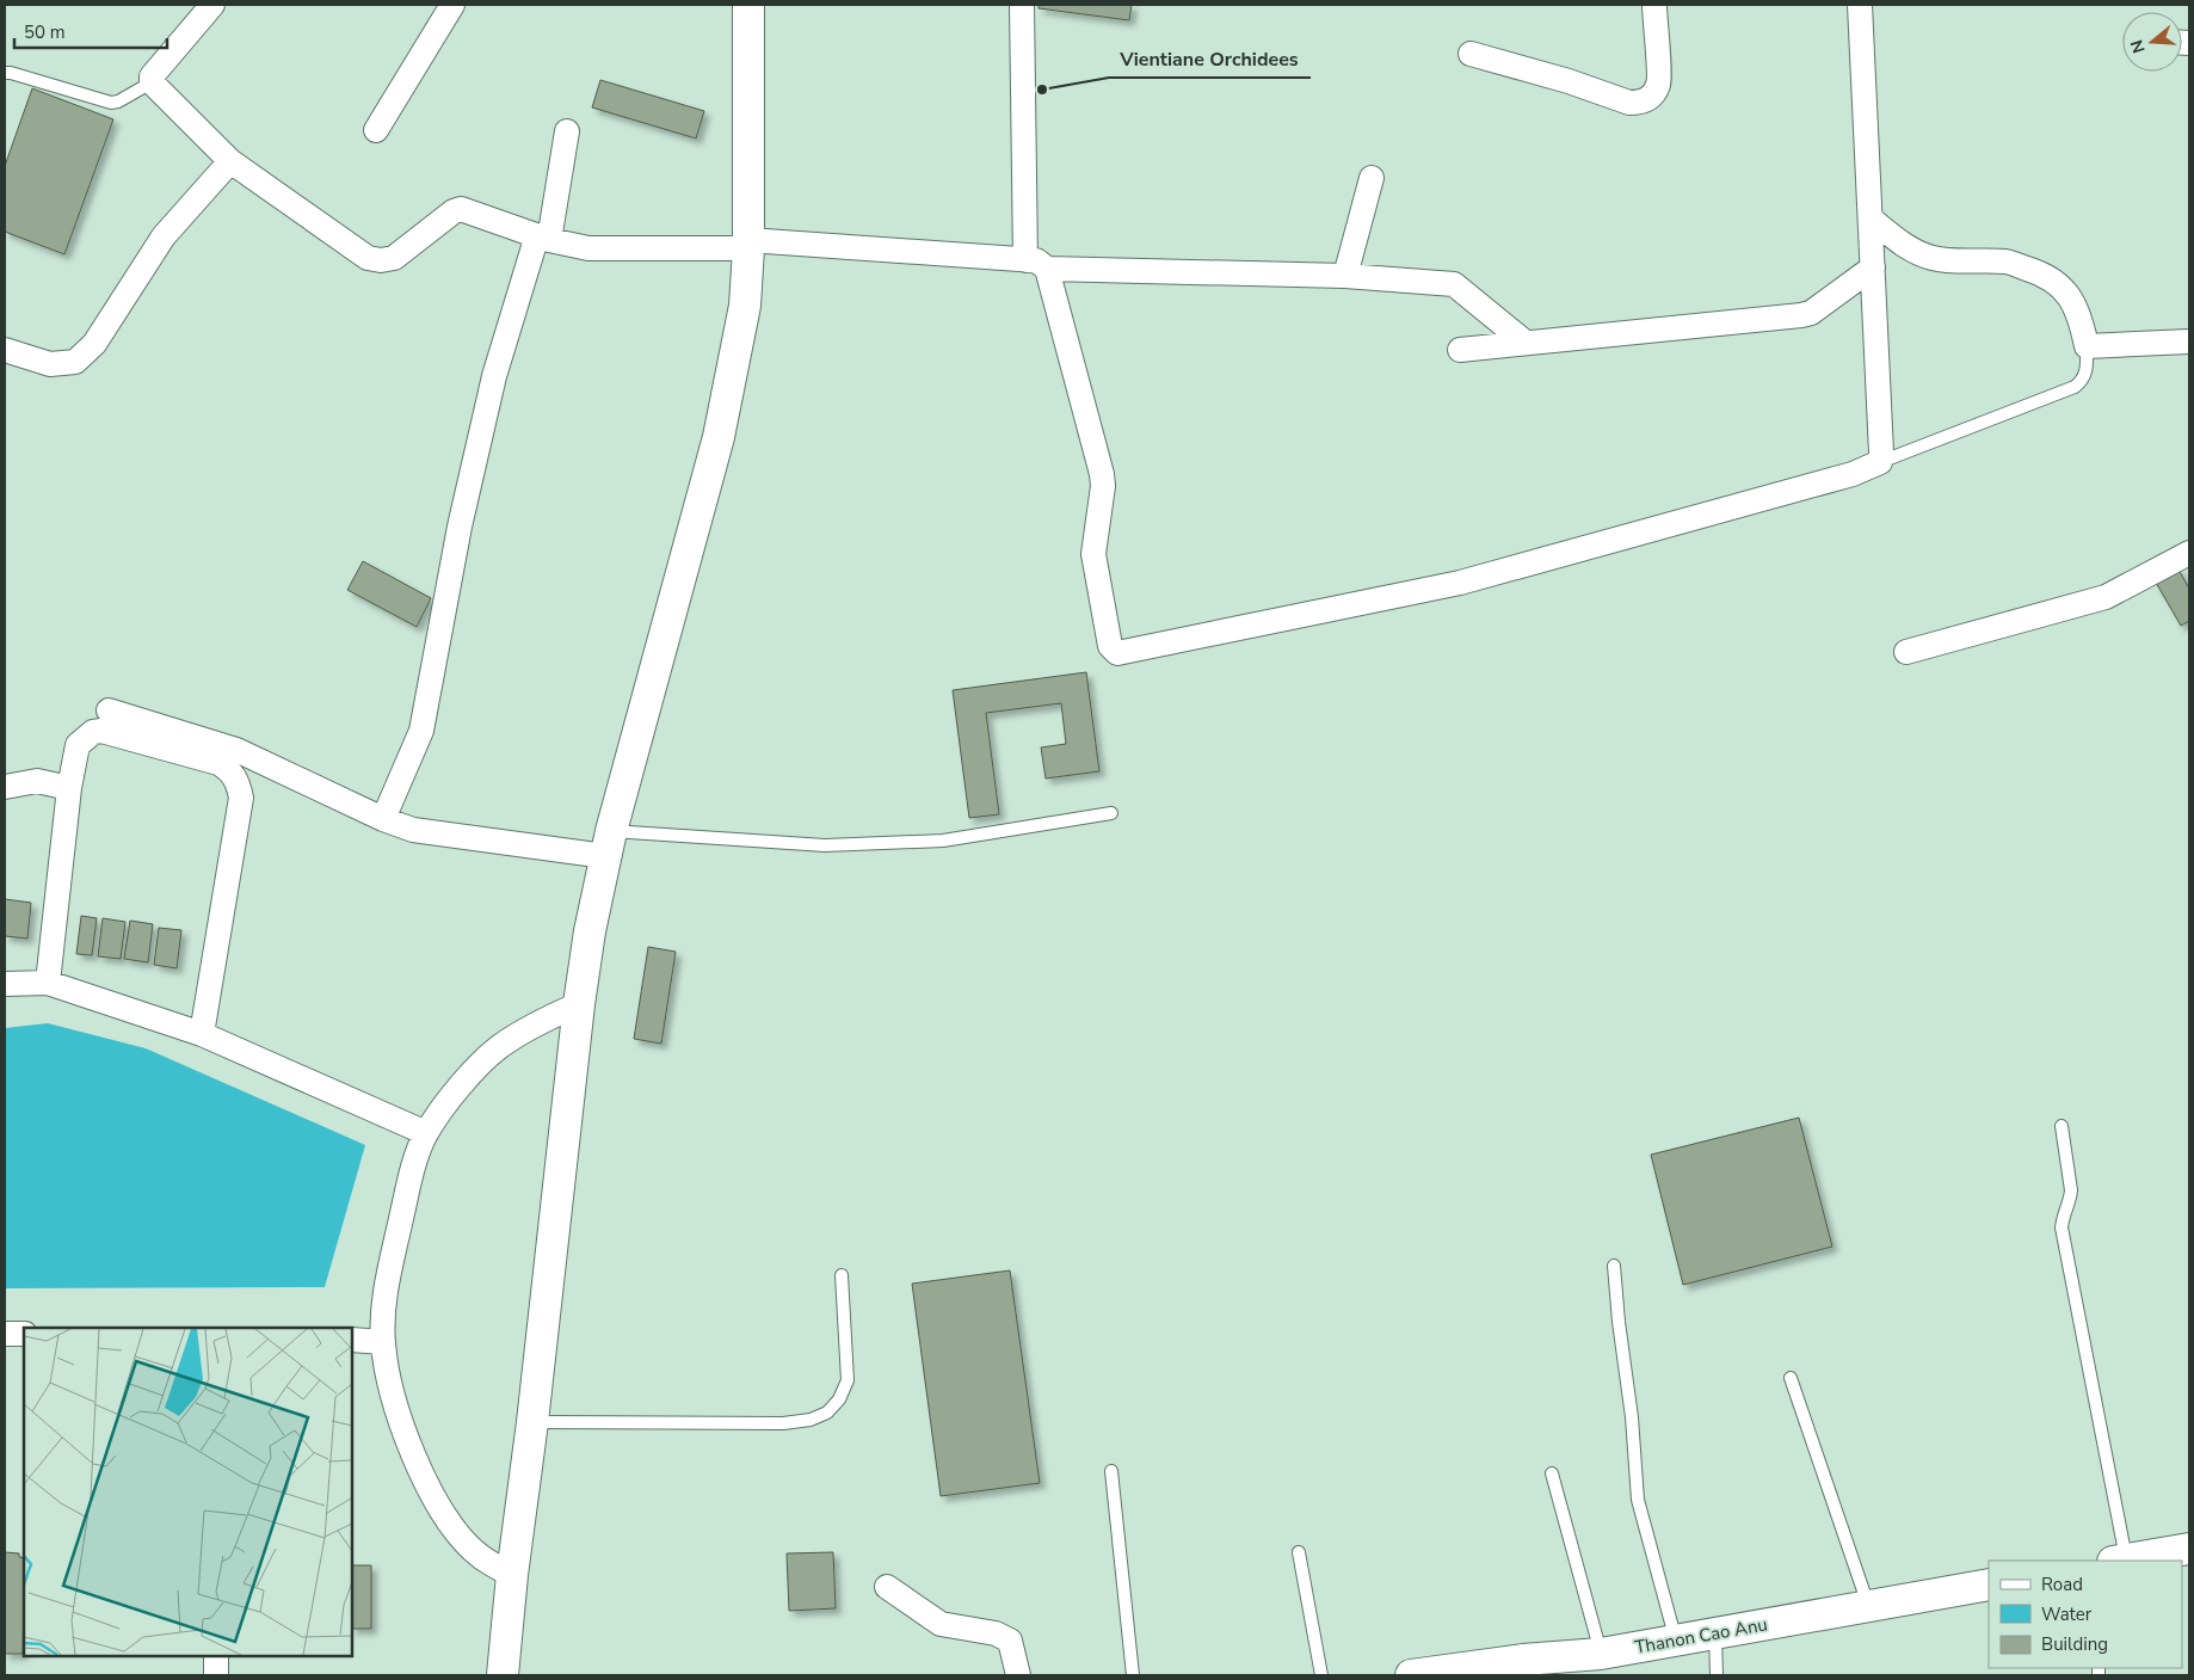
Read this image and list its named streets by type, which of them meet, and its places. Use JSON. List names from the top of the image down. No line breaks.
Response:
{"streets":{"street":["Thanon Cao Anu"]},"places":["Vientiane Orchidees"],"legend":["Road","Water","Building"],"scale_bar":"50 m","north":"left"}
